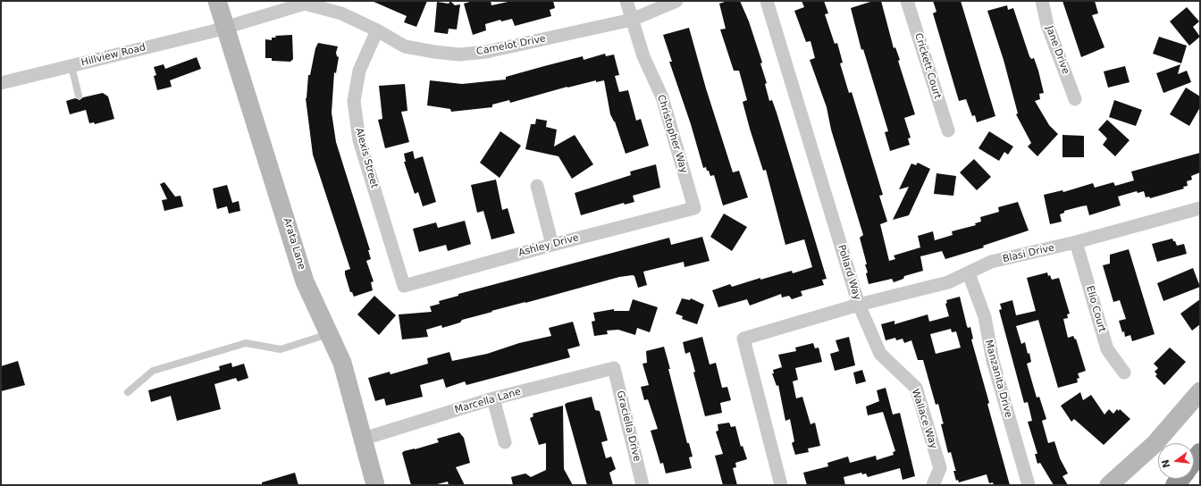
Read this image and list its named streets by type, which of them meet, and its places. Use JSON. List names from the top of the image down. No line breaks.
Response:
{"streets":{"street":["Camelot Drive","Jane Drive","Hillview Road","Crickett Court","Christopher Way","Alexis Street","Arata Lane","Ashley Drive","Blasi Drive","Pollard Way","Elio Court","Manzanita Drive","Marcella Lane","Wallace Way","Graciella Drive"]},"crossings":[["Camelot Drive","Hillview Road"],["Camelot Drive","Christopher Way"],["Camelot Drive","Alexis Street"],["Camelot Drive","Arata Lane"],["Hillview Road","Arata Lane"],["Christopher Way","Ashley Drive"],["Alexis Street","Ashley Drive"],["Arata Lane","Marcella Lane"],["Blasi Drive","Pollard Way"],["Blasi Drive","Elio Court"],["Blasi Drive","Manzanita Drive"],["Blasi Drive","Wallace Way"],["Pollard Way","Wallace Way"],["Marcella Lane","Graciella Drive"]],"north":"left"}
